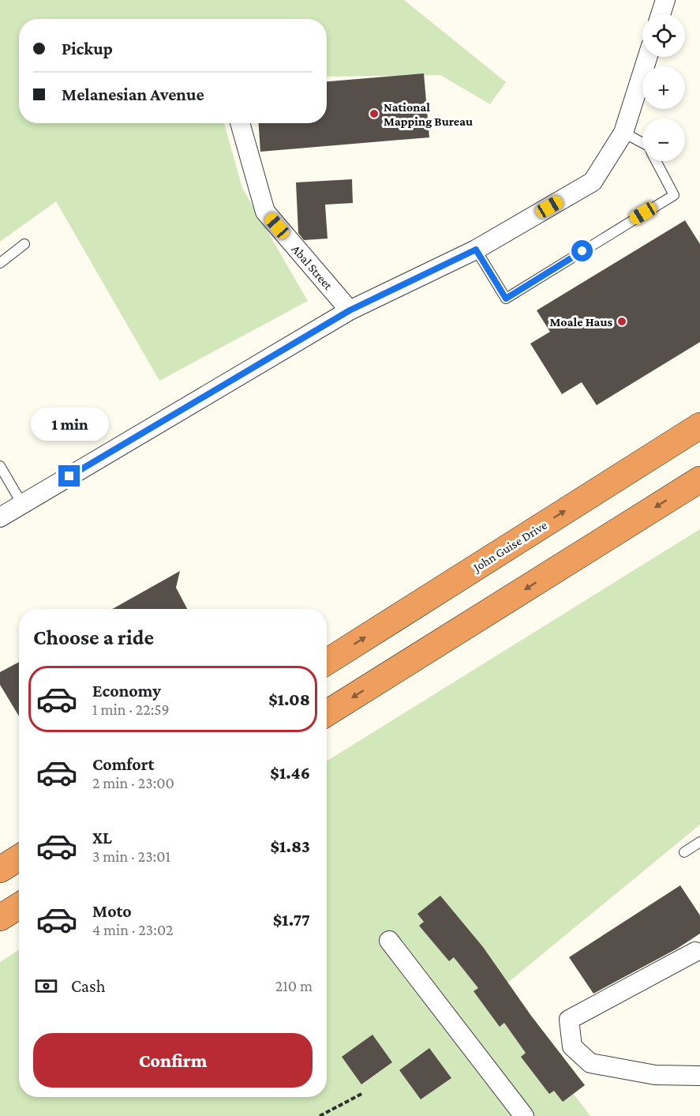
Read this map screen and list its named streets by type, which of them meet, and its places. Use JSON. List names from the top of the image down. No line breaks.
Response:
{"streets":{"highway":["John Guise Drive"],"street":["Abal Street"]},"places":["National Mapping Bureau","Moale Haus"],"page":{"map_buttons":["+","−"],"banner":["Pickup","Melanesian Avenue"],"bubble":"1 min","heading":"Choose a ride","list":[{"name":"Economy","note":"1 min · 22:59","value":"$1.08"},{"name":"Comfort","note":"2 min · 23:00","value":"$1.46"},{"name":"XL","note":"3 min · 23:01","value":"$1.83"},{"name":"Moto","note":"4 min · 23:02","value":"$1.77"}],"pay":["Cash","210 m"],"buttons":"Confirm"}}
